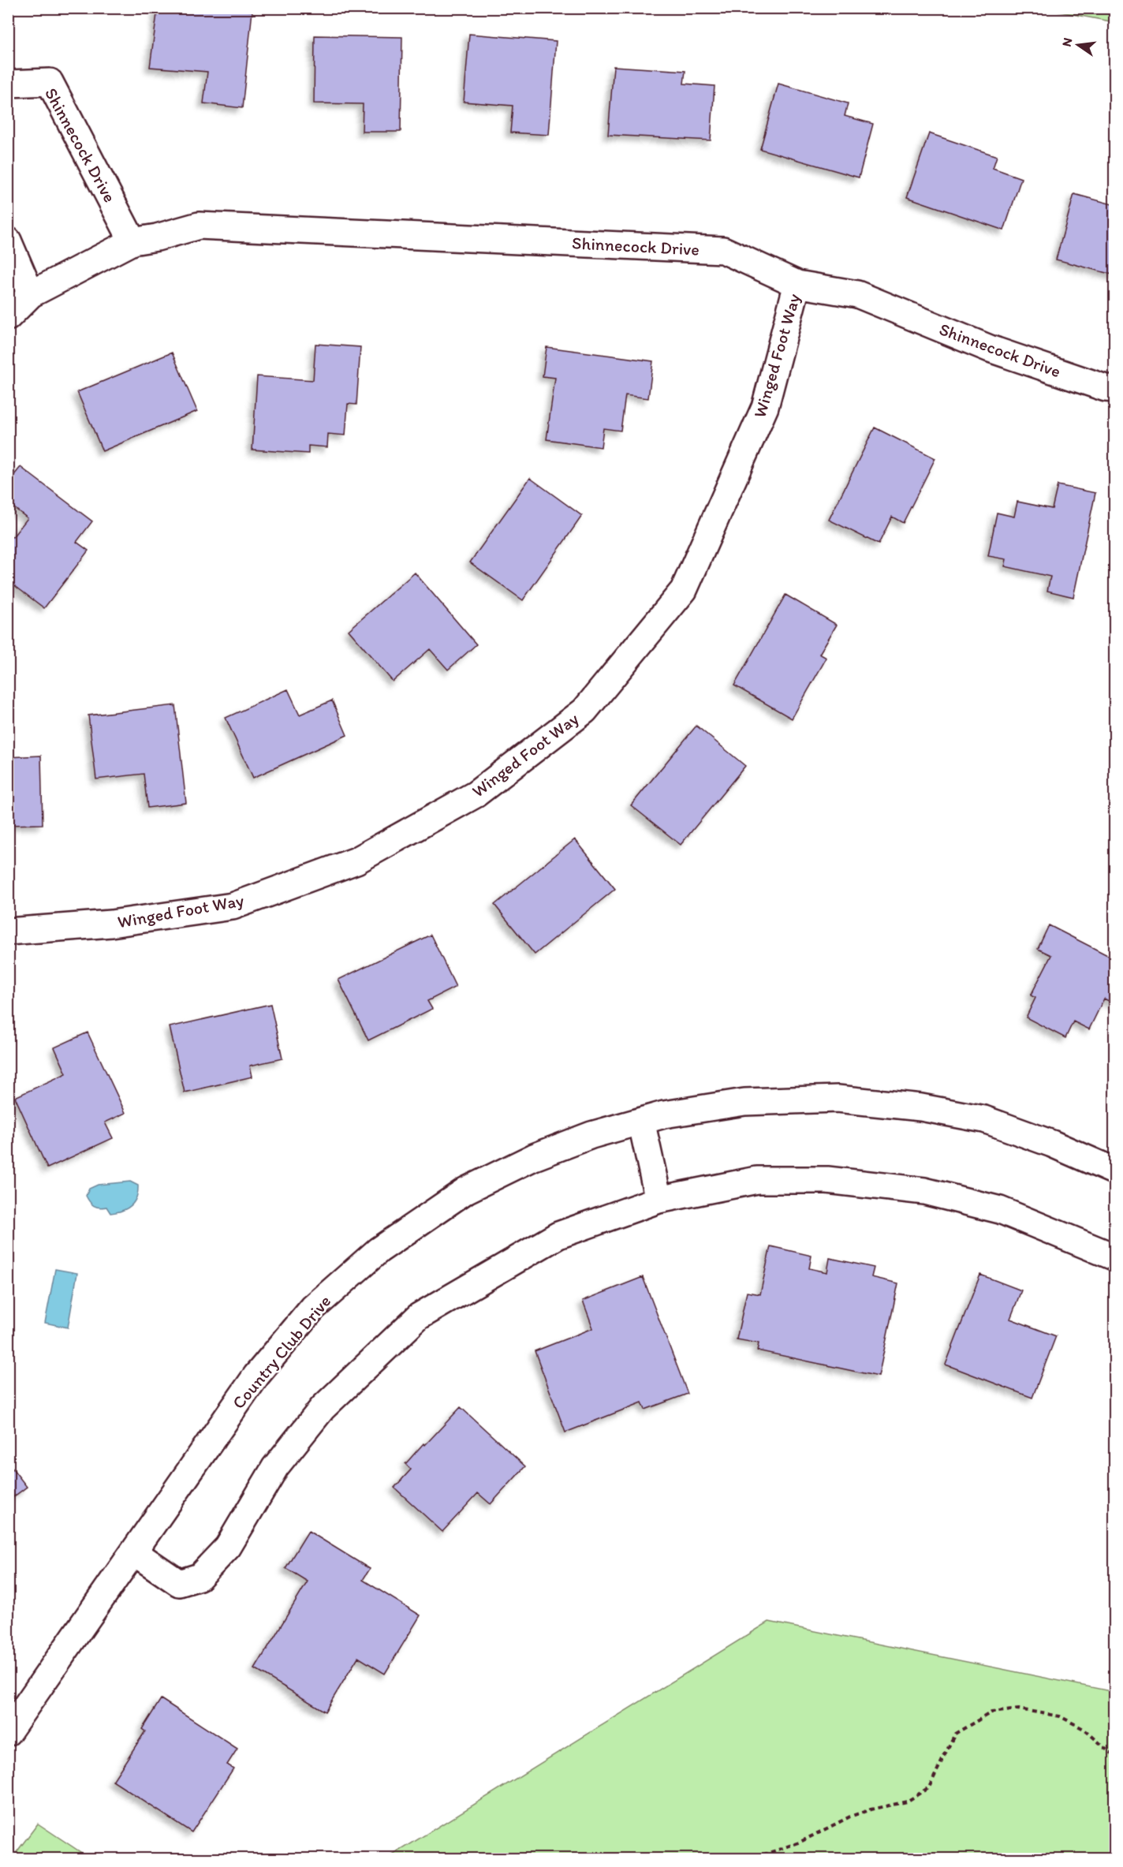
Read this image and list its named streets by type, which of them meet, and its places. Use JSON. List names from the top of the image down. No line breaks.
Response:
{"streets":{"street":["Shinnecock Drive","Winged Foot Way","Country Club Drive"]},"crossings":[["Shinnecock Drive","Winged Foot Way"]],"north":"left"}
